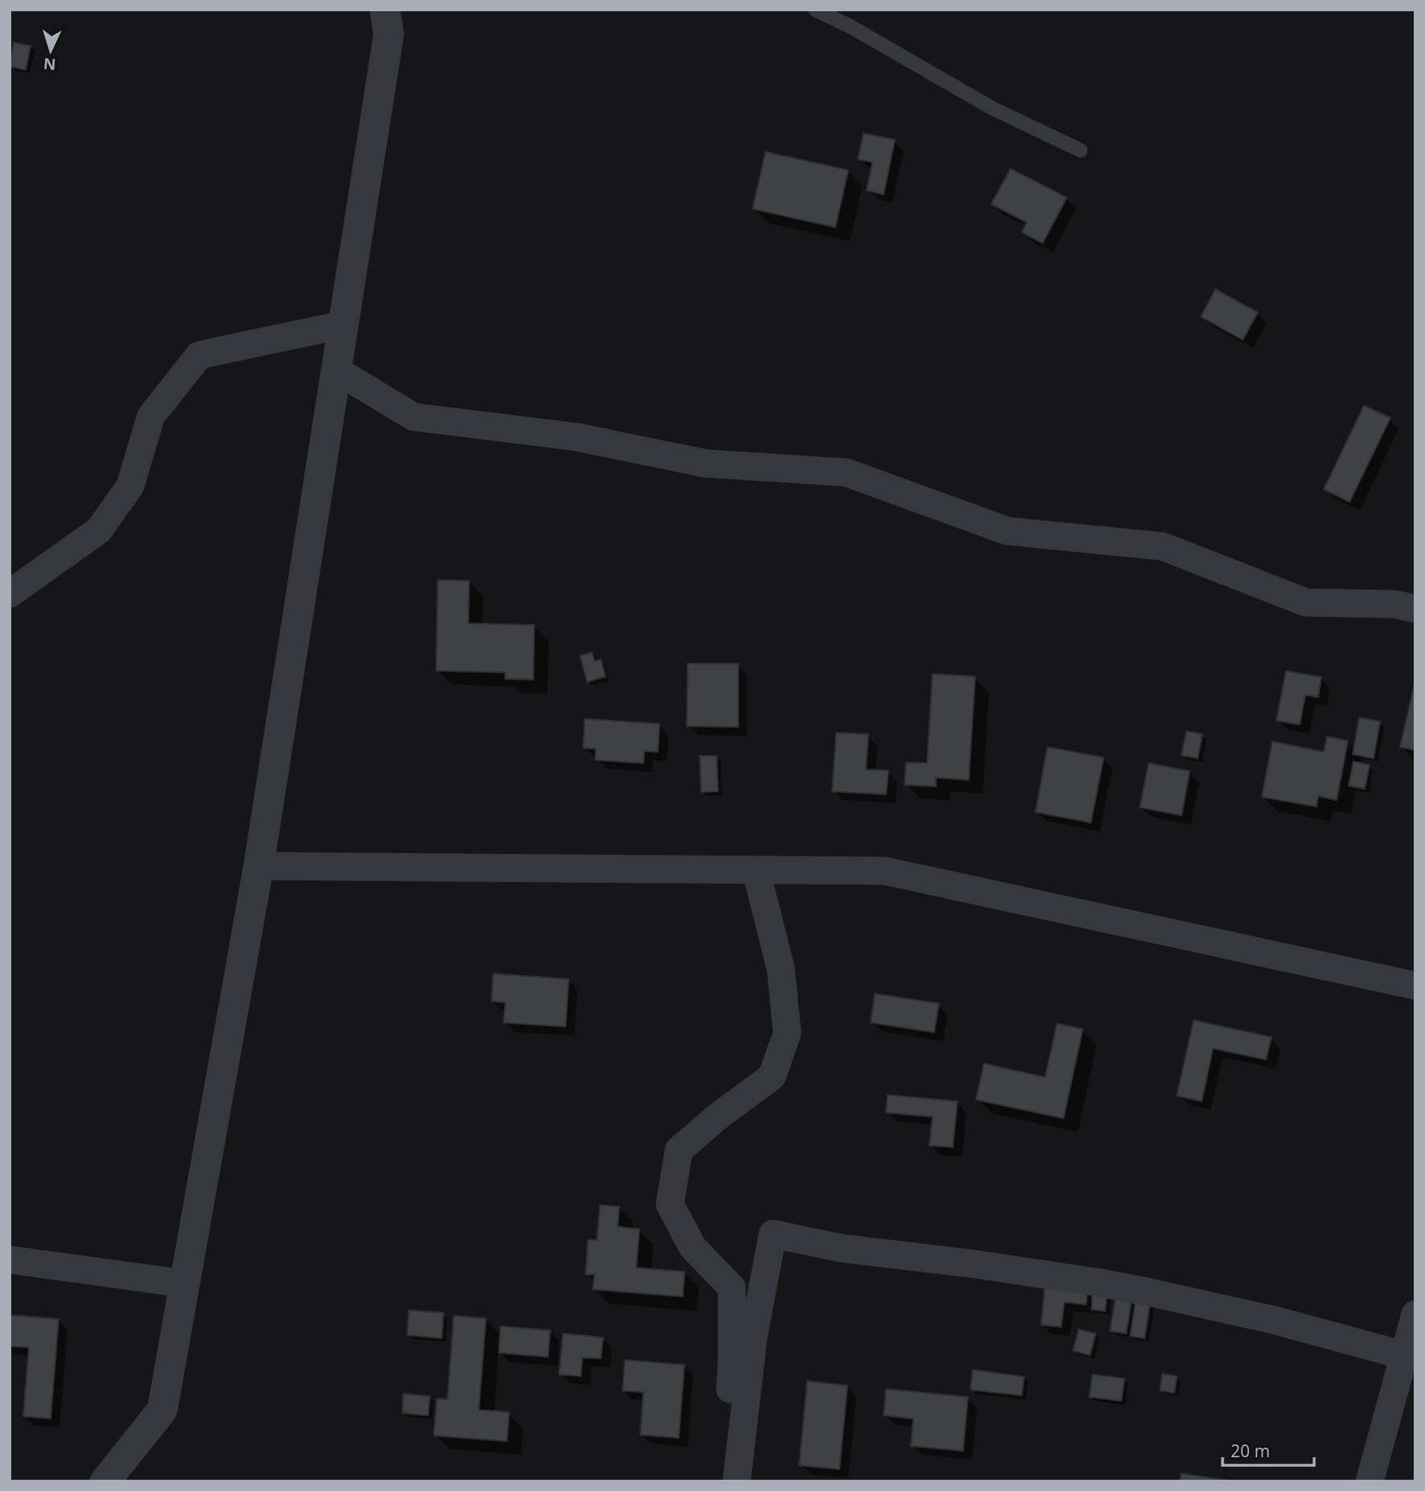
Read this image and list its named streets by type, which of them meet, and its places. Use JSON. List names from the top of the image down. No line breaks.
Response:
{"scale_bar":"20 m","north":"bottom"}
